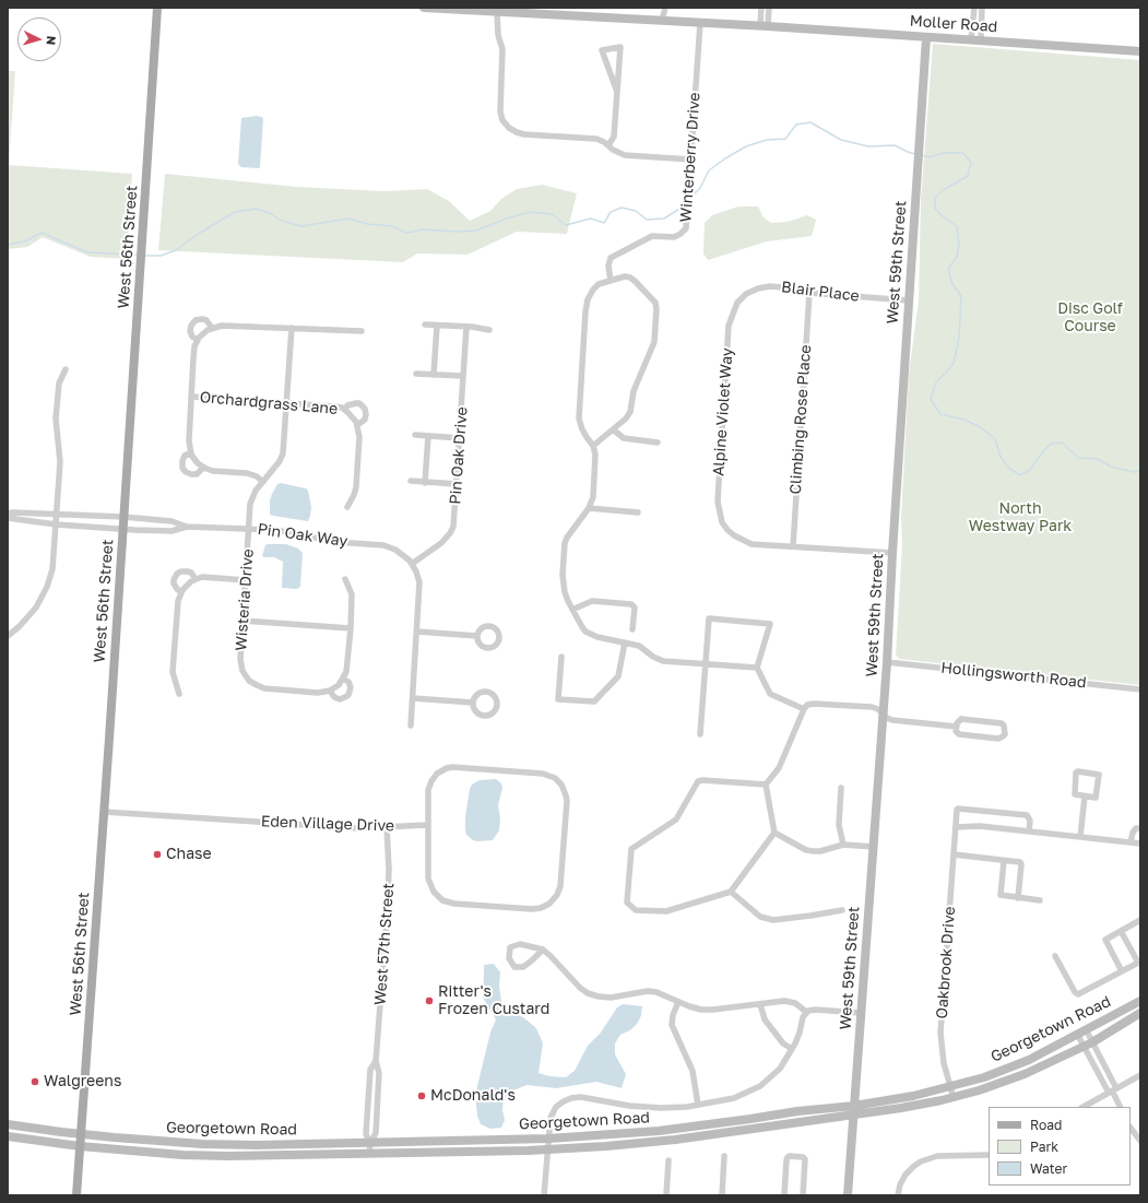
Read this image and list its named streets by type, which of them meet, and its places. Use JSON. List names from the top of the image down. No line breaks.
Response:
{"streets":{"main road":["Moller Road","West 56th Street","West 59th Street","Georgetown Road"],"street":["Winterberry Drive","Blair Place","Orchardgrass Lane","Alpine Violet Way","Climbing Rose Place","Pin Oak Drive","Pin Oak Way","Wisteria Drive","Hollingsworth Road","Eden Village Drive","West 57th Street","Oakbrook Drive"]},"crossings":[["Moller Road","Winterberry Drive"],["Moller Road","West 59th Street"],["West 56th Street","Pin Oak Way"],["West 56th Street","Eden Village Drive"],["West 56th Street","Georgetown Road"],["West 59th Street","Blair Place"],["West 59th Street","Hollingsworth Road"],["West 59th Street","Georgetown Road"],["Blair Place","Alpine Violet Way"],["Blair Place","Climbing Rose Place"],["Orchardgrass Lane","Wisteria Drive"],["Alpine Violet Way","Climbing Rose Place"],["Pin Oak Drive","Pin Oak Way"],["Pin Oak Way","Wisteria Drive"],["Eden Village Drive","West 57th Street"],["West 57th Street","Georgetown Road"],["Oakbrook Drive","Georgetown Road"]],"parks":["Disc Golf Course","North Westway Park"],"places":["Chase","Ritter's Frozen Custard","Walgreens","McDonald's"],"legend":["Road","Park","Water"],"north":"right"}
